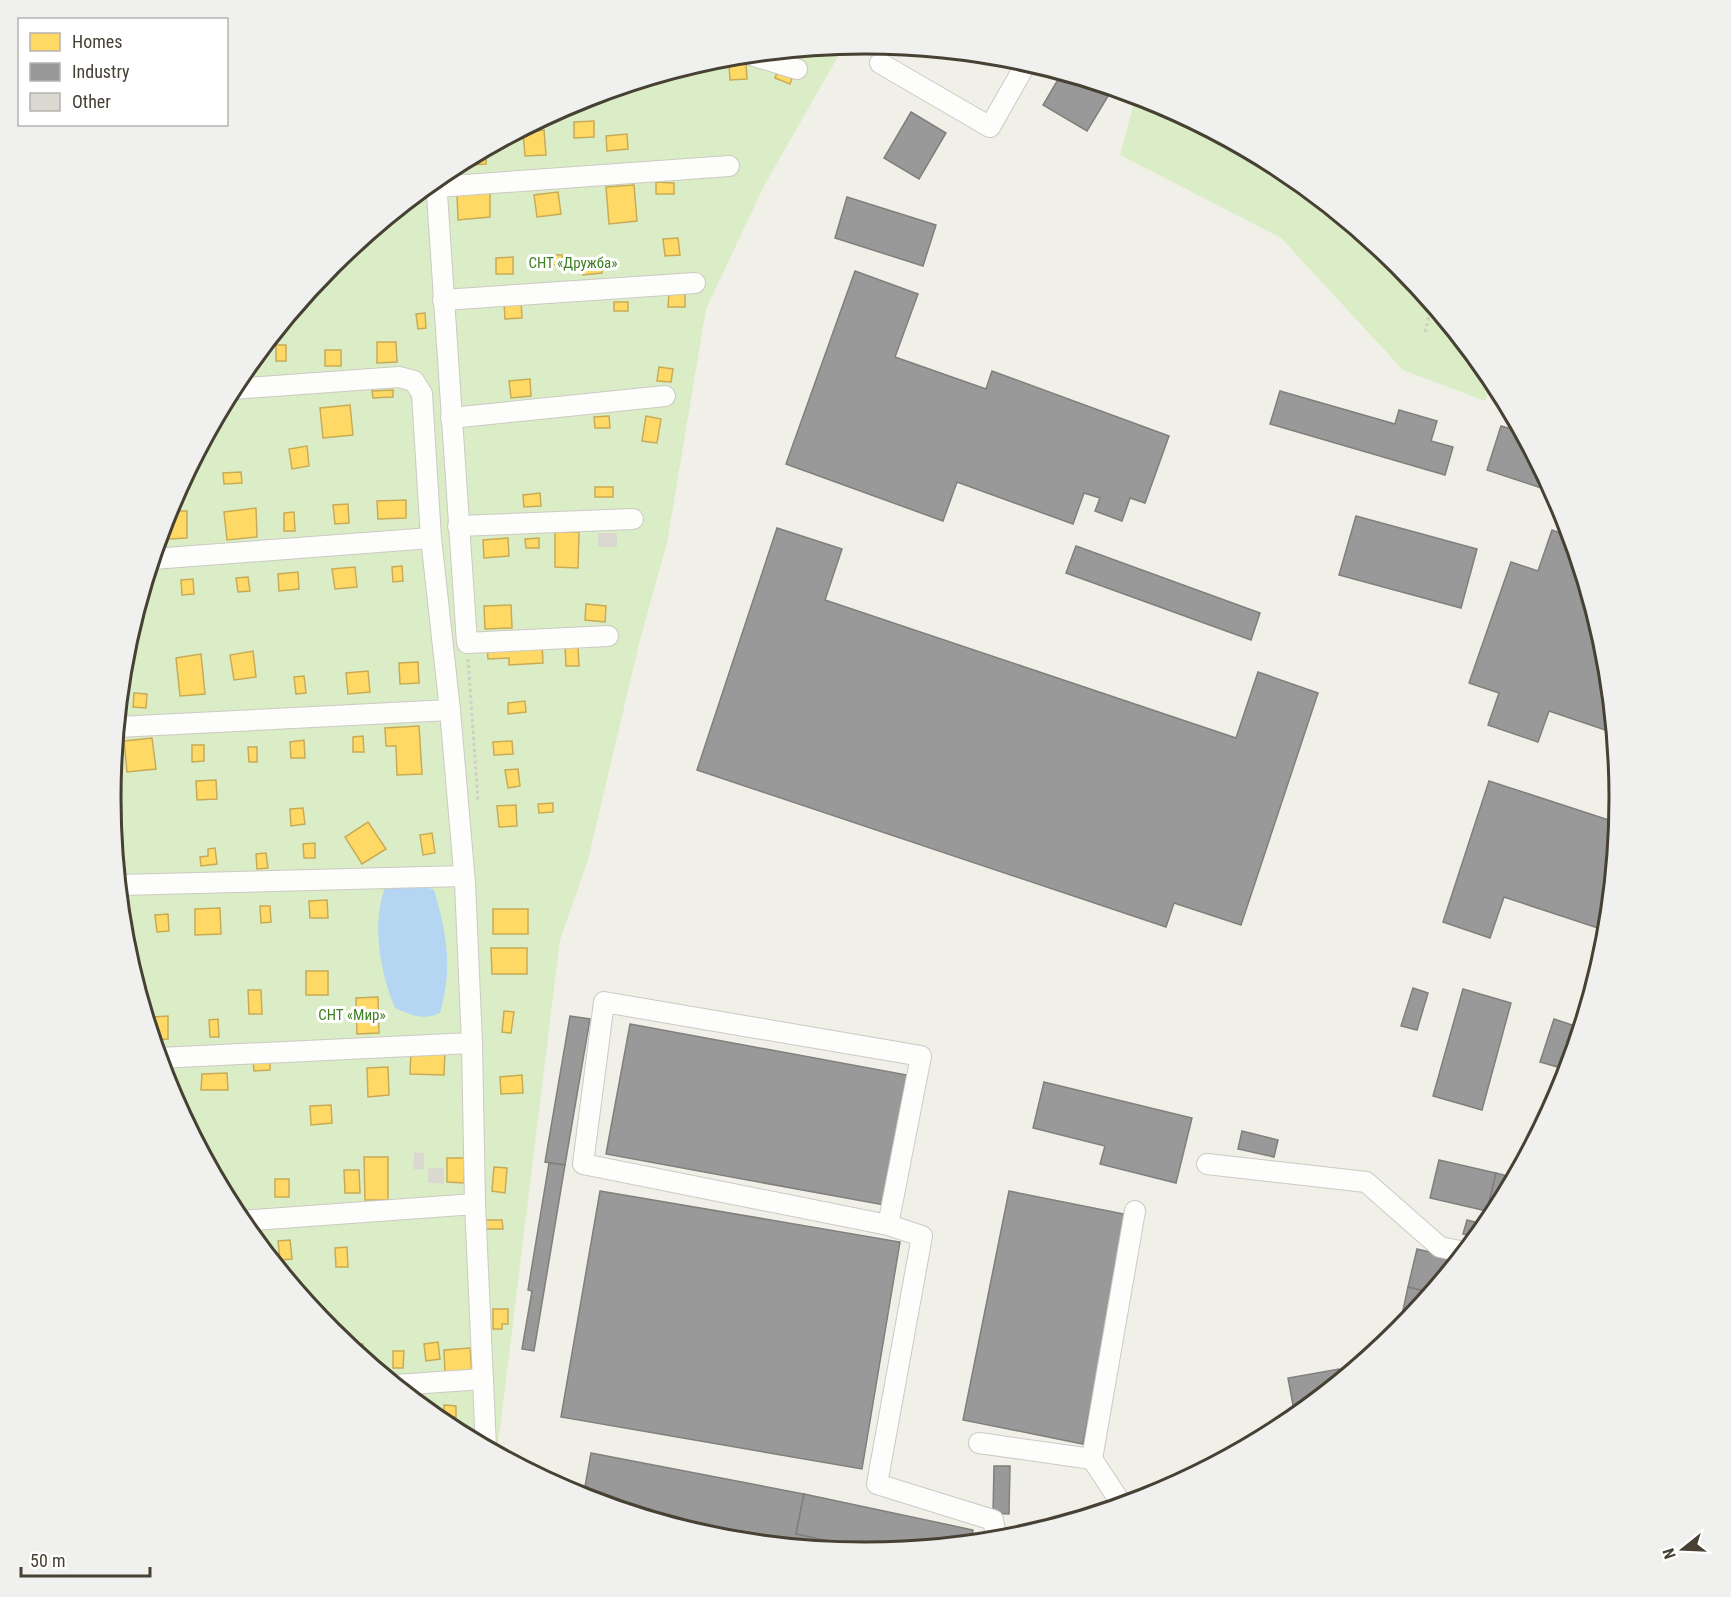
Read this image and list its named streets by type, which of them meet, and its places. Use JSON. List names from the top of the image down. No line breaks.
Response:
{"parks":["СНТ «Дружба»","СНТ «Мир»"],"legend":["Homes","Industry","Other"],"scale_bar":"50 m","north":"left"}
